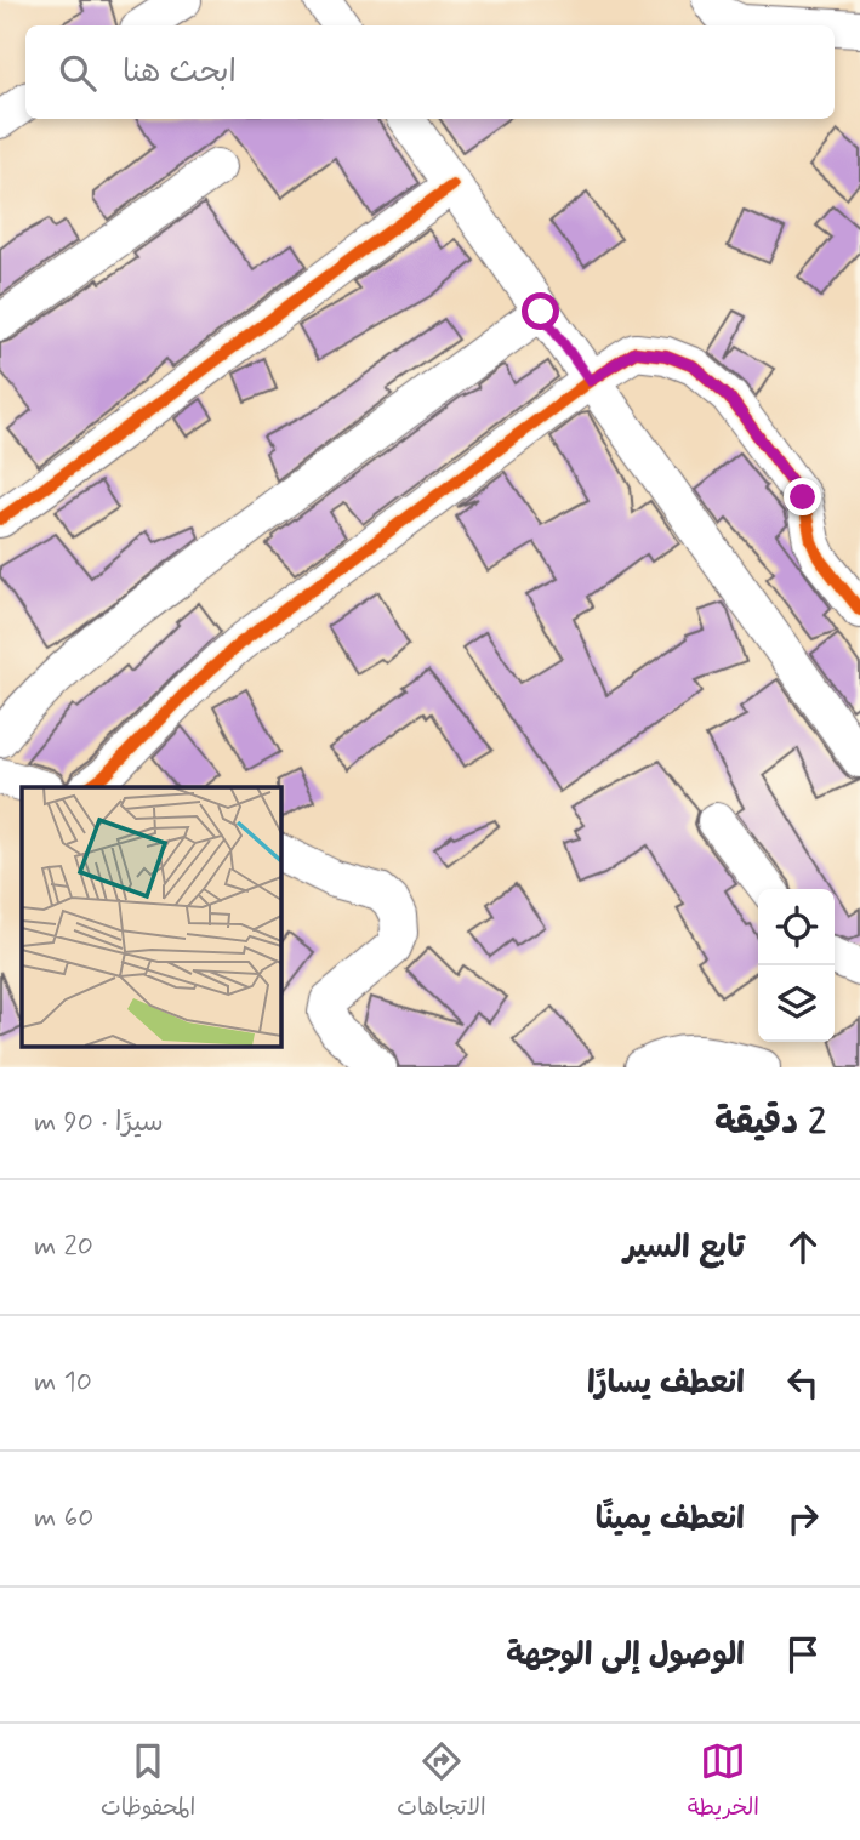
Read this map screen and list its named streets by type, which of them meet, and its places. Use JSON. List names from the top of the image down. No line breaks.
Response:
{"page":{"search":"ابحث هنا","heading":["2 دقيقة","سيرًا · 90 m"],"list":[["تابع السير","20 m"],["انعطف يسارًا","10 m"],["انعطف يمينًا","60 m"],"الوصول إلى الوجهة"],"nav":["الخريطة","الاتجاهات","المحفوظات"]}}
